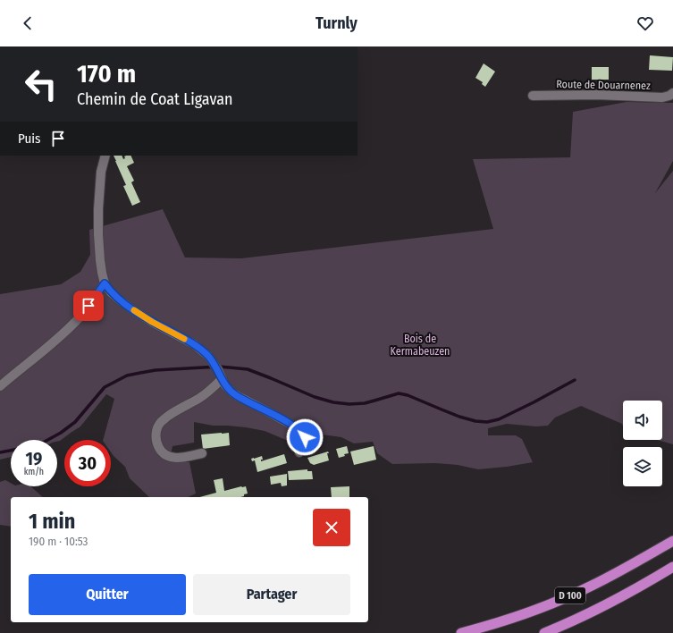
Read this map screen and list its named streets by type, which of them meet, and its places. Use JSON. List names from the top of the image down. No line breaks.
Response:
{"streets":{"highway":["D 100"],"street":["Route de Douarnenez"]},"parks":["Bois de Kermabeuzen"],"page":{"header":"Turnly","turn":["170 m","Chemin de Coat Ligavan"],"then":"Puis","speed":"19 km/h","limit":"30","heading":["1 min","190 m · 10:53"],"buttons":["Quitter","Partager"]}}
